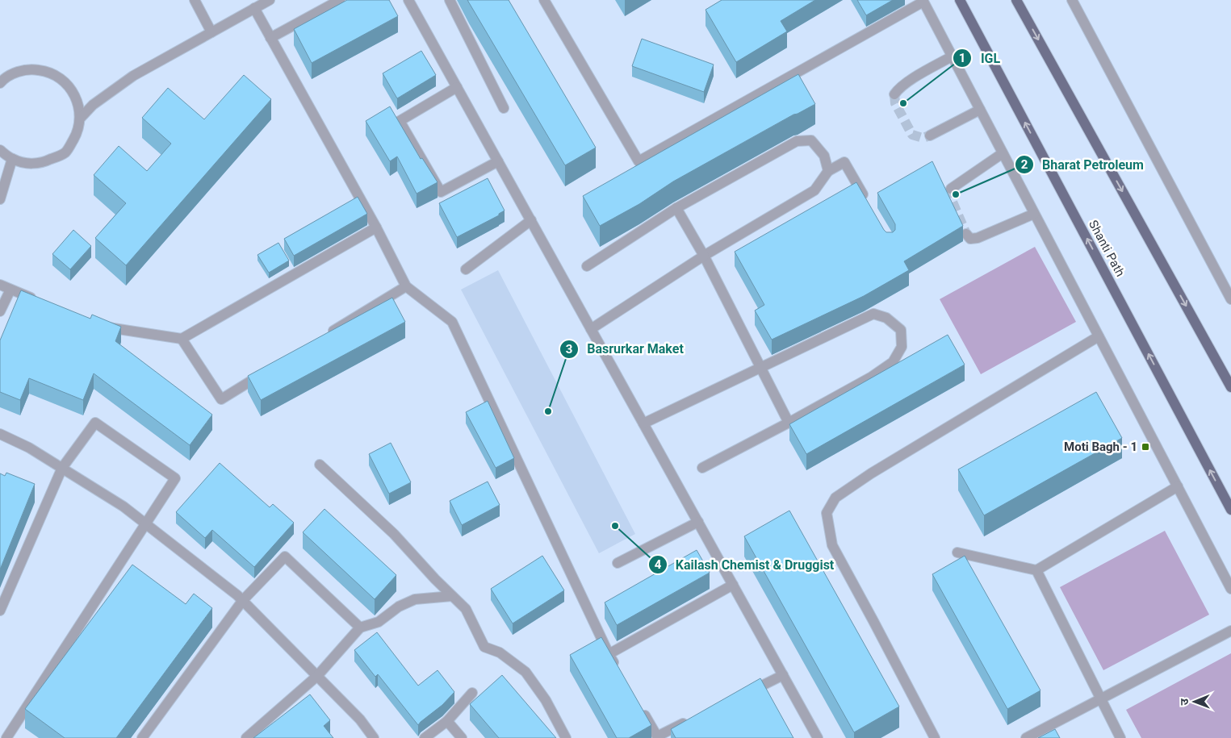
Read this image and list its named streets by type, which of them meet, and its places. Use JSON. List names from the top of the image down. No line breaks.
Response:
{"streets":{"main road":["Shanti Path"]},"places":{"other":["IGL","Bharat Petroleum","Basrurkar Maket","Kailash Chemist & Druggist"],"transit":["Moti Bagh - 1"]},"north":"left"}
